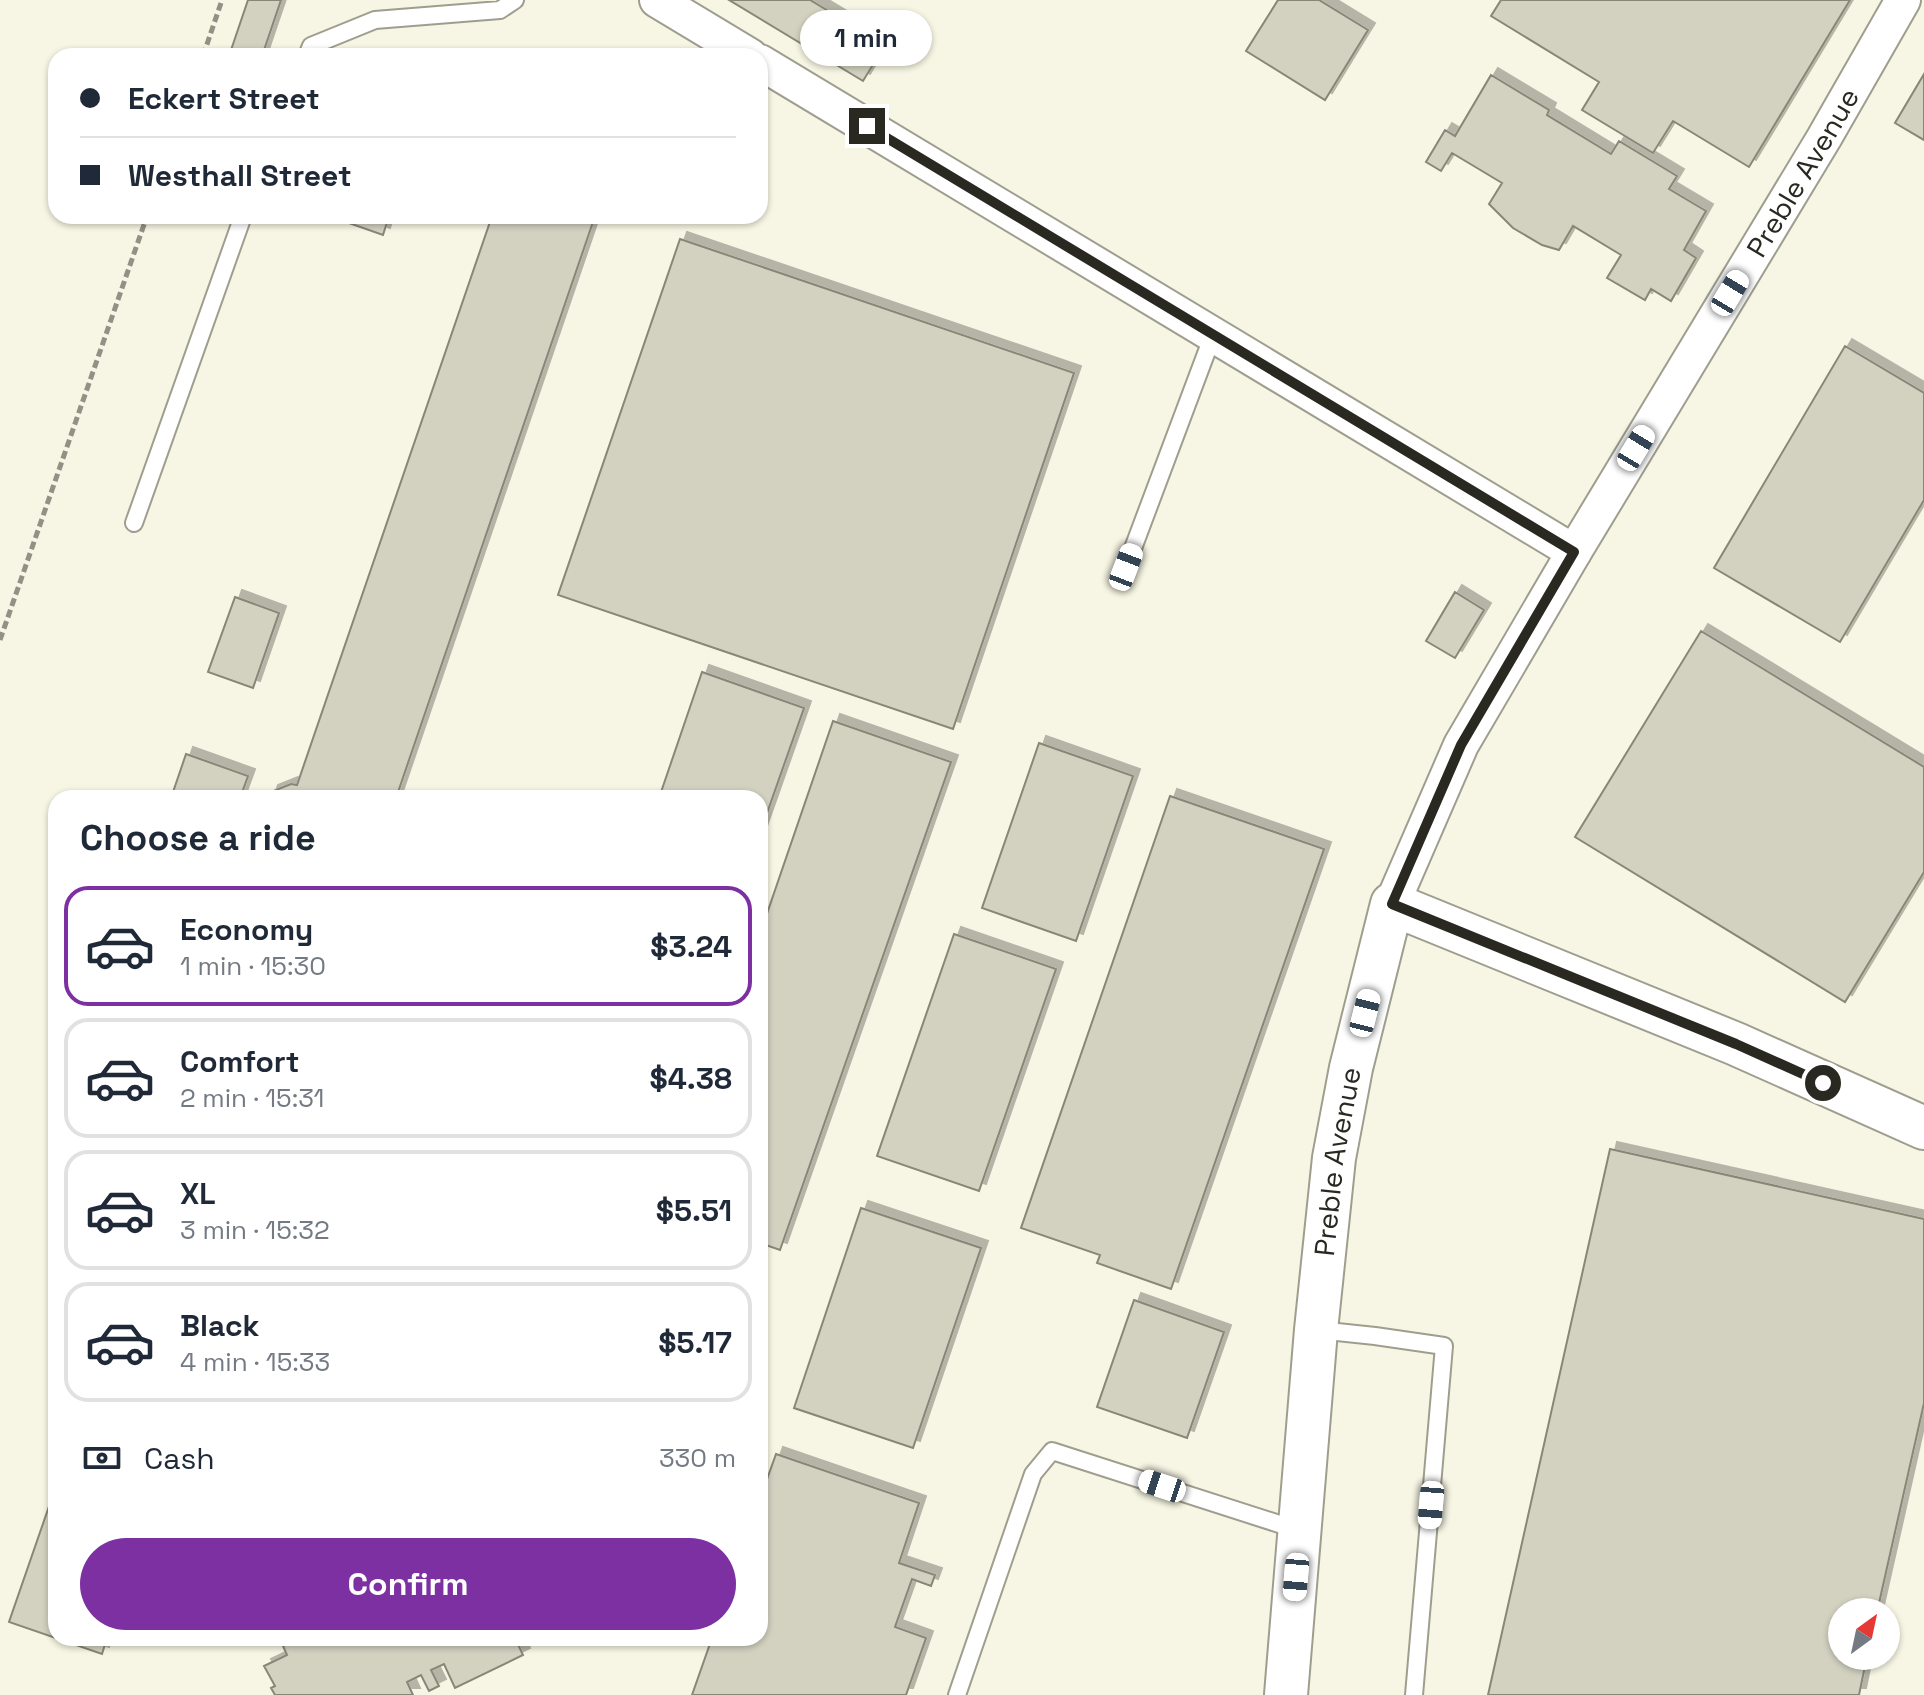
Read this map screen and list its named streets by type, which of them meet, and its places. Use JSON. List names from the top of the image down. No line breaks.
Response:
{"streets":{"street":["Preble Avenue"]},"north":"top right","page":{"bubble":"1 min","banner":["Eckert Street","Westhall Street"],"heading":"Choose a ride","list":[{"name":"Economy","note":"1 min · 15:30","value":"$3.24"},{"name":"Comfort","note":"2 min · 15:31","value":"$4.38"},{"name":"XL","note":"3 min · 15:32","value":"$5.51"},{"name":"Black","note":"4 min · 15:33","value":"$5.17"}],"pay":["Cash","330 m"],"buttons":"Confirm"}}
